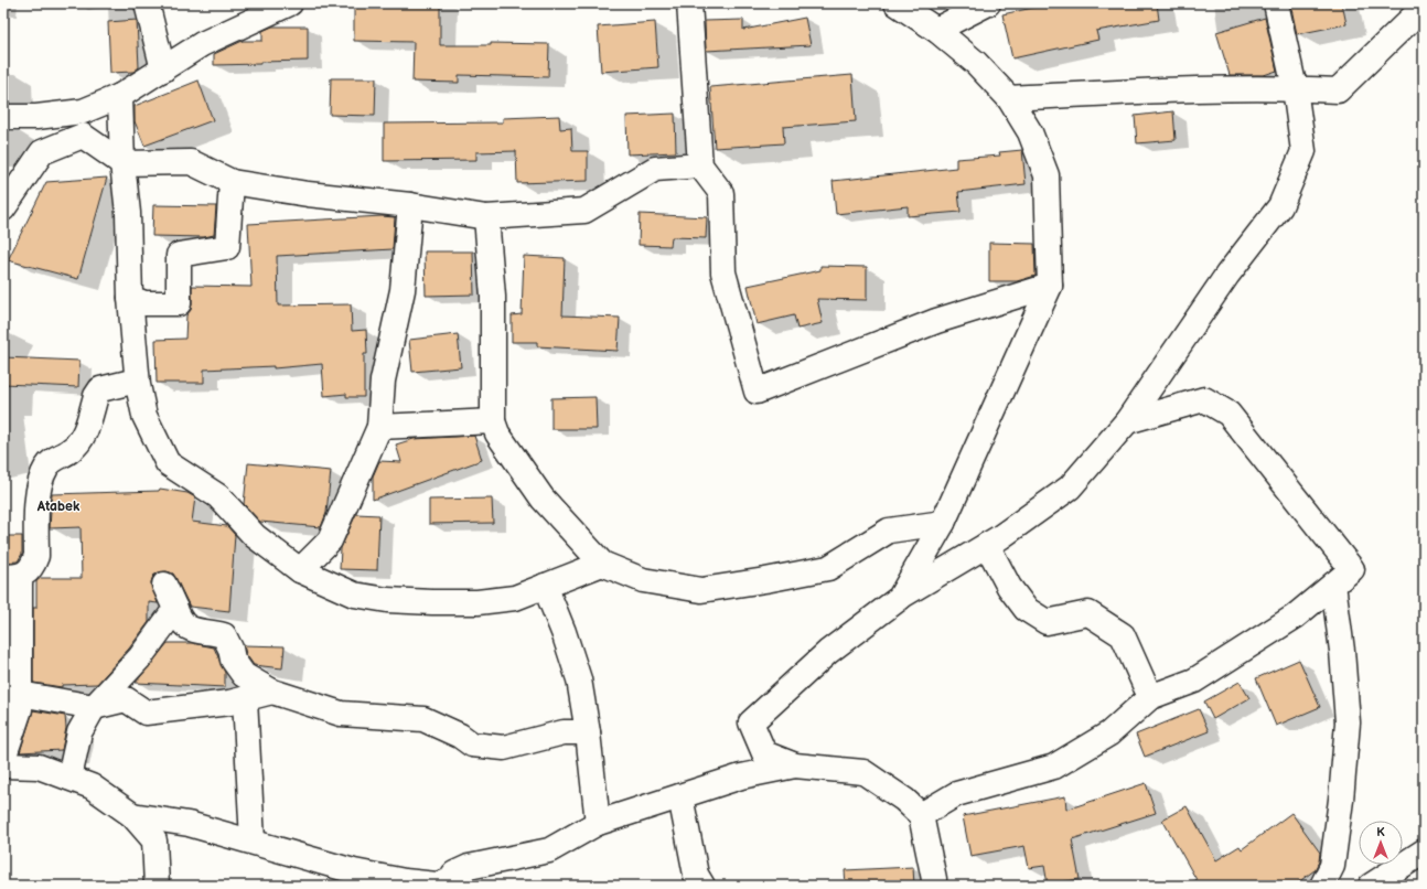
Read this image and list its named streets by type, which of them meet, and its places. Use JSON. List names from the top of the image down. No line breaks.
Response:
{"districts":["Atabek"],"north":"top"}
